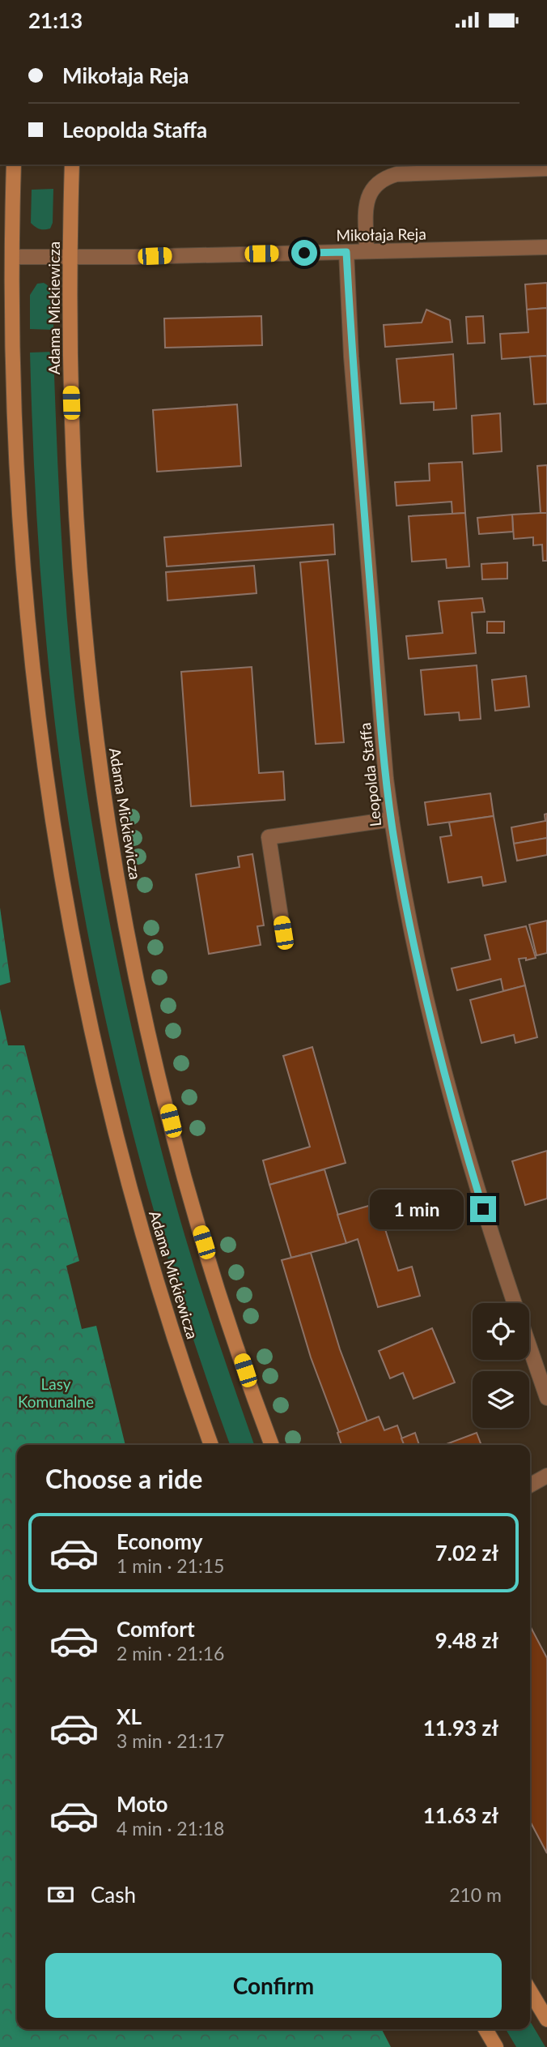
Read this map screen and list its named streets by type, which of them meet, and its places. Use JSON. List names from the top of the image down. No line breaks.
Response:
{"streets":{"street":["Mikołaja Reja","Adama Mickiewicza","Leopolda Staffa"]},"crossings":[["Mikołaja Reja","Adama Mickiewicza"],["Mikołaja Reja","Leopolda Staffa"]],"parks":["Lasy Komunalne"],"page":{"status":"21:13","banner":["Mikołaja Reja","Leopolda Staffa"],"bubble":"1 min","heading":"Choose a ride","list":[{"name":"Economy","note":"1 min · 21:15","value":"7.02 zł"},{"name":"Comfort","note":"2 min · 21:16","value":"9.48 zł"},{"name":"XL","note":"3 min · 21:17","value":"11.93 zł"},{"name":"Moto","note":"4 min · 21:18","value":"11.63 zł"}],"pay":["Cash","210 m"],"buttons":"Confirm"}}
